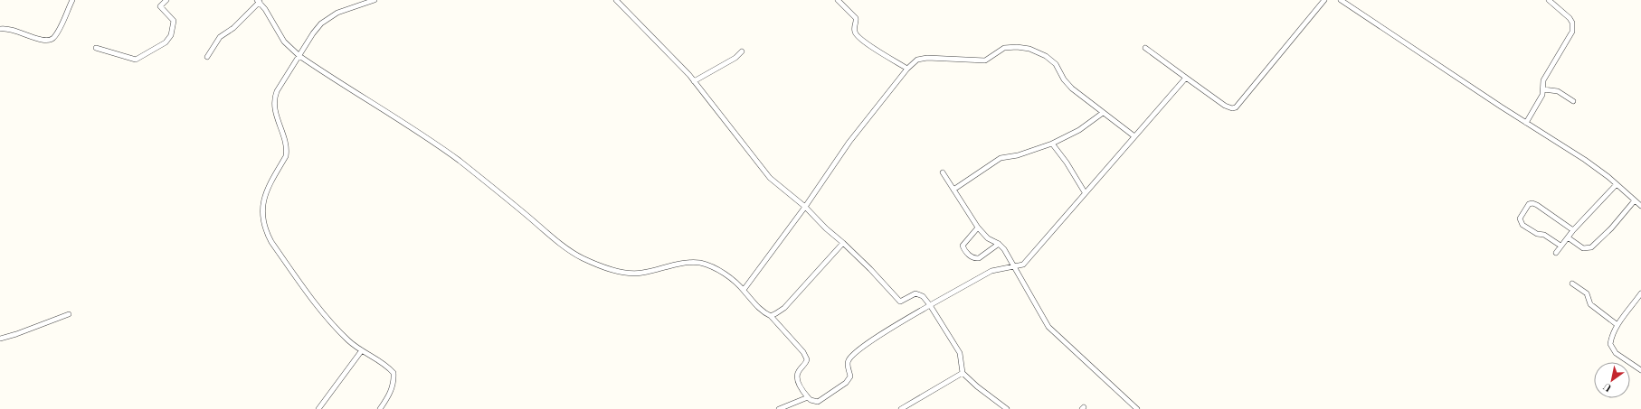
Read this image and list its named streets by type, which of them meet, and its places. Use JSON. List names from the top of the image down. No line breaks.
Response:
{"north":"bottom left"}
